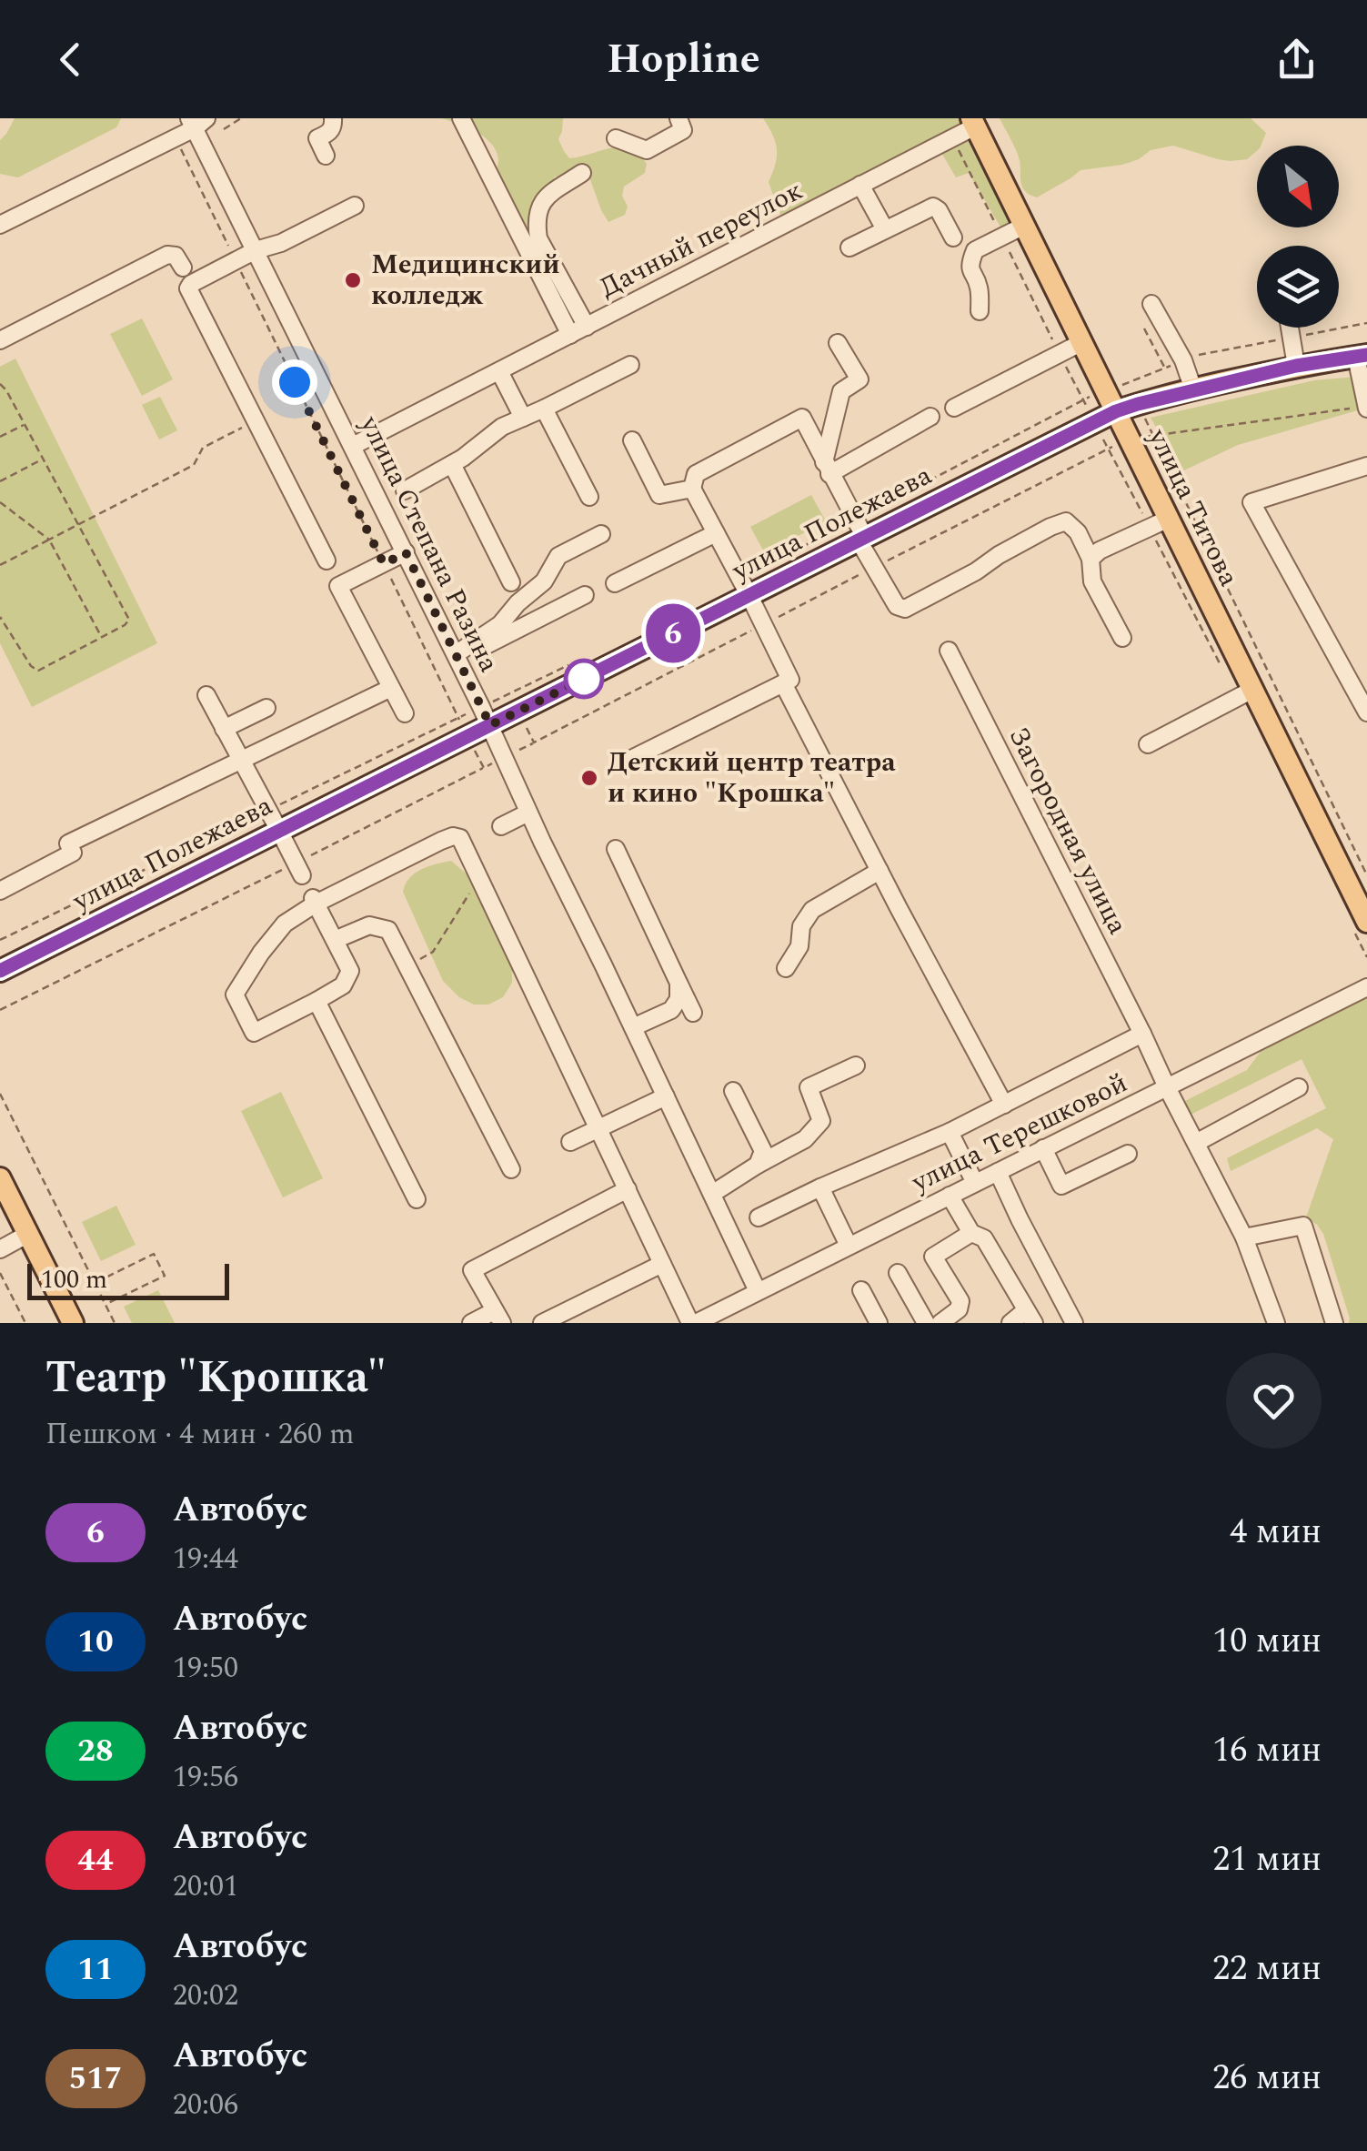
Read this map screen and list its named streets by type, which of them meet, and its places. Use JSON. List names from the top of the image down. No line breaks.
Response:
{"streets":{"main road":["улица Титова","улица Полежаева"],"street":["Дачный переулок","улица Степана Разина","Загородная улица","улица Терешковой"]},"crossings":[["Дачный переулок","улица Титова"],["Дачный переулок","улица Степана Разина"],["улица Титова","улица Полежаева"],["улица Полежаева","улица Степана Разина"],["улица Степана Разина","улица Терешковой"],["Загородная улица","улица Терешковой"]],"places":["Медицинский колледж","Детский центр театра и кино \"Крошка\""],"lines":["bus line 6"],"scale_bar":"100 m","north":"bottom right","page":{"header":"Hopline","on_map":"6","scale":"100 m","heading":["Театр \"Крошка\"","Пешком · 4 мин · 260 m"],"list":[{"mark":"6","name":"Автобус","note":"19:44","value":"4 мин"},{"mark":"10","name":"Автобус","note":"19:50","value":"10 мин"},{"mark":"28","name":"Автобус","note":"19:56","value":"16 мин"},{"mark":"44","name":"Автобус","note":"20:01","value":"21 мин"},{"mark":"11","name":"Автобус","note":"20:02","value":"22 мин"},{"mark":"517","name":"Автобус","note":"20:06","value":"26 мин"}]}}
